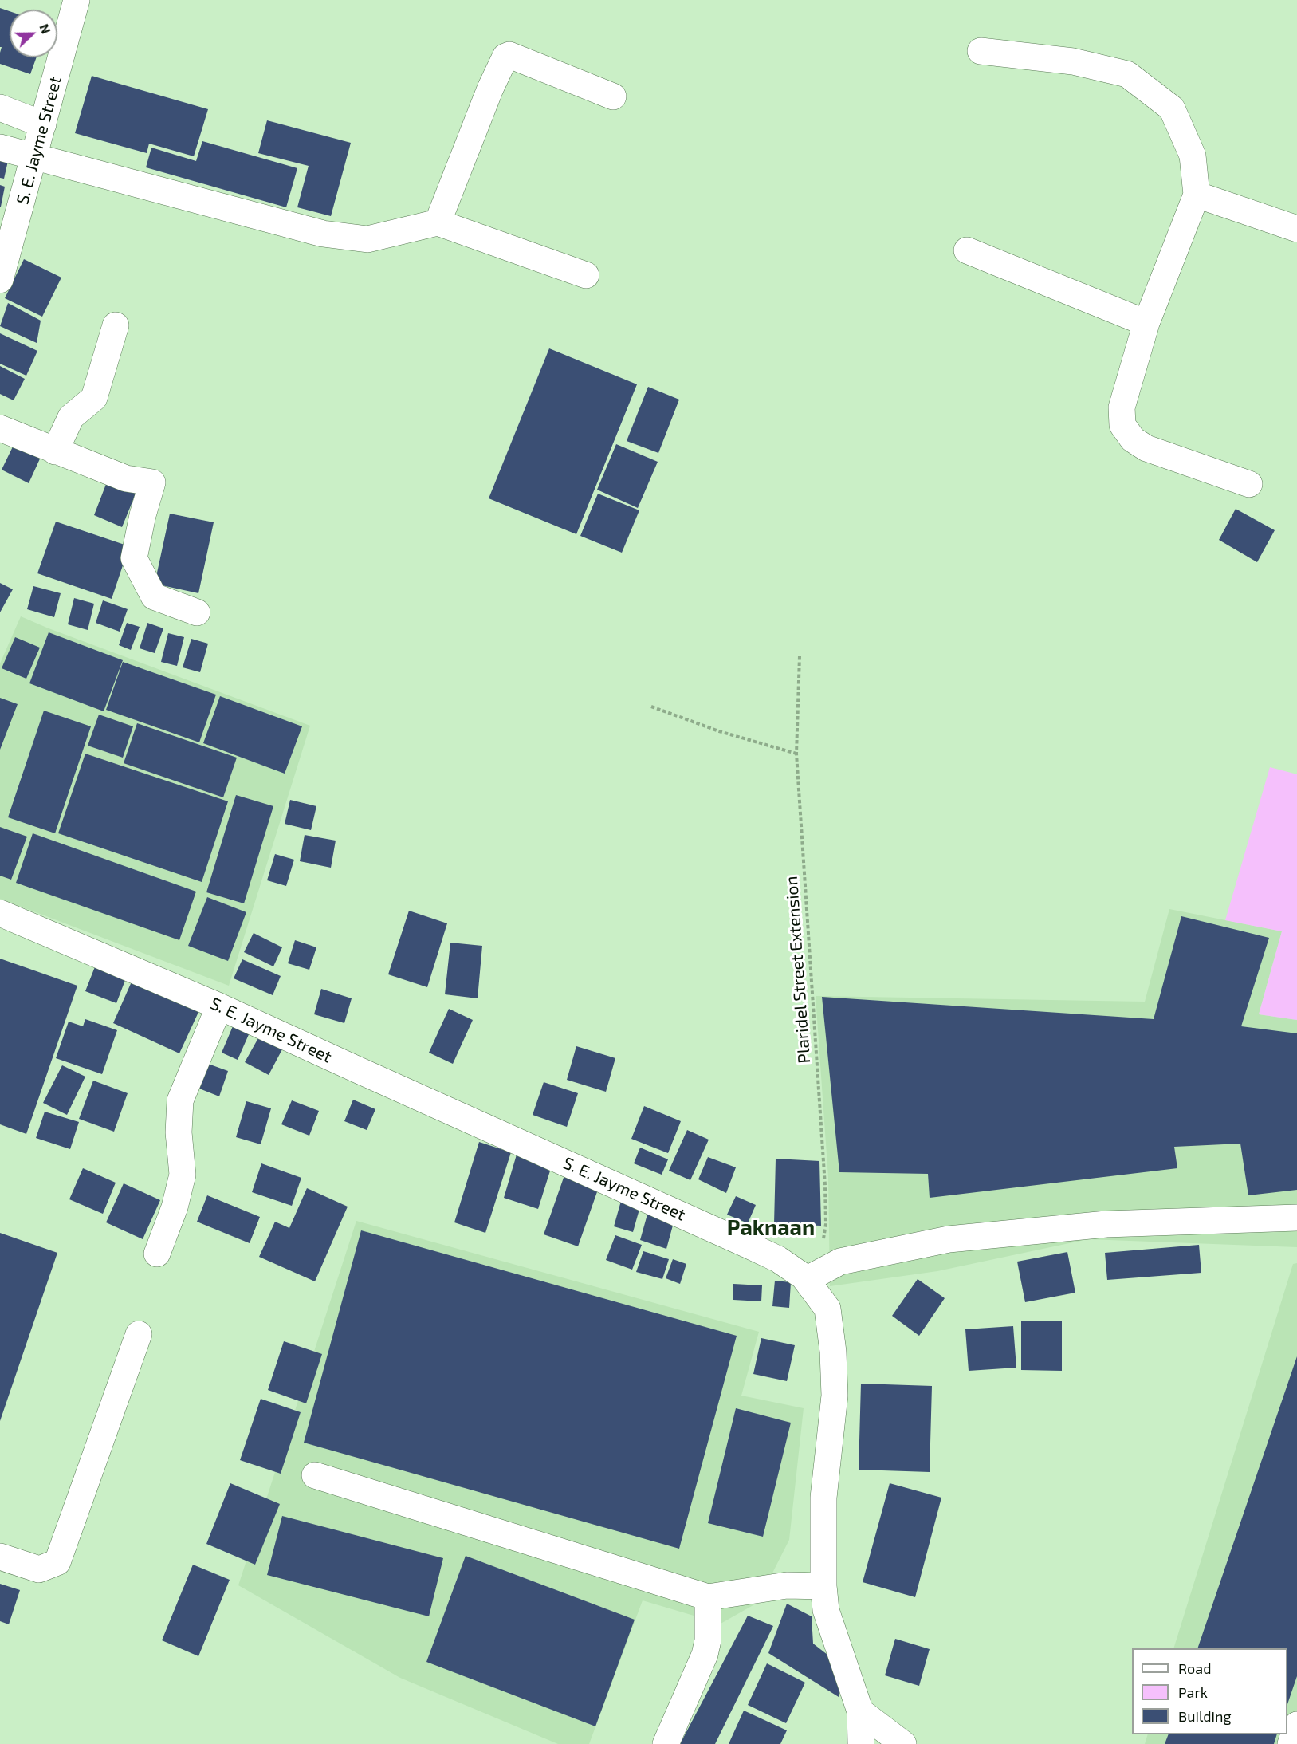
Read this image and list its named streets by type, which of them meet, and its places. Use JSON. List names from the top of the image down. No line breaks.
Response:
{"streets":{"street":["S. E. Jayme Street"],"path":["Plaridel Street Extension"]},"crossings":[["S. E. Jayme Street","Plaridel Street Extension"]],"districts":["Paknaan"],"legend":["Road","Park","Building"],"north":"right"}
